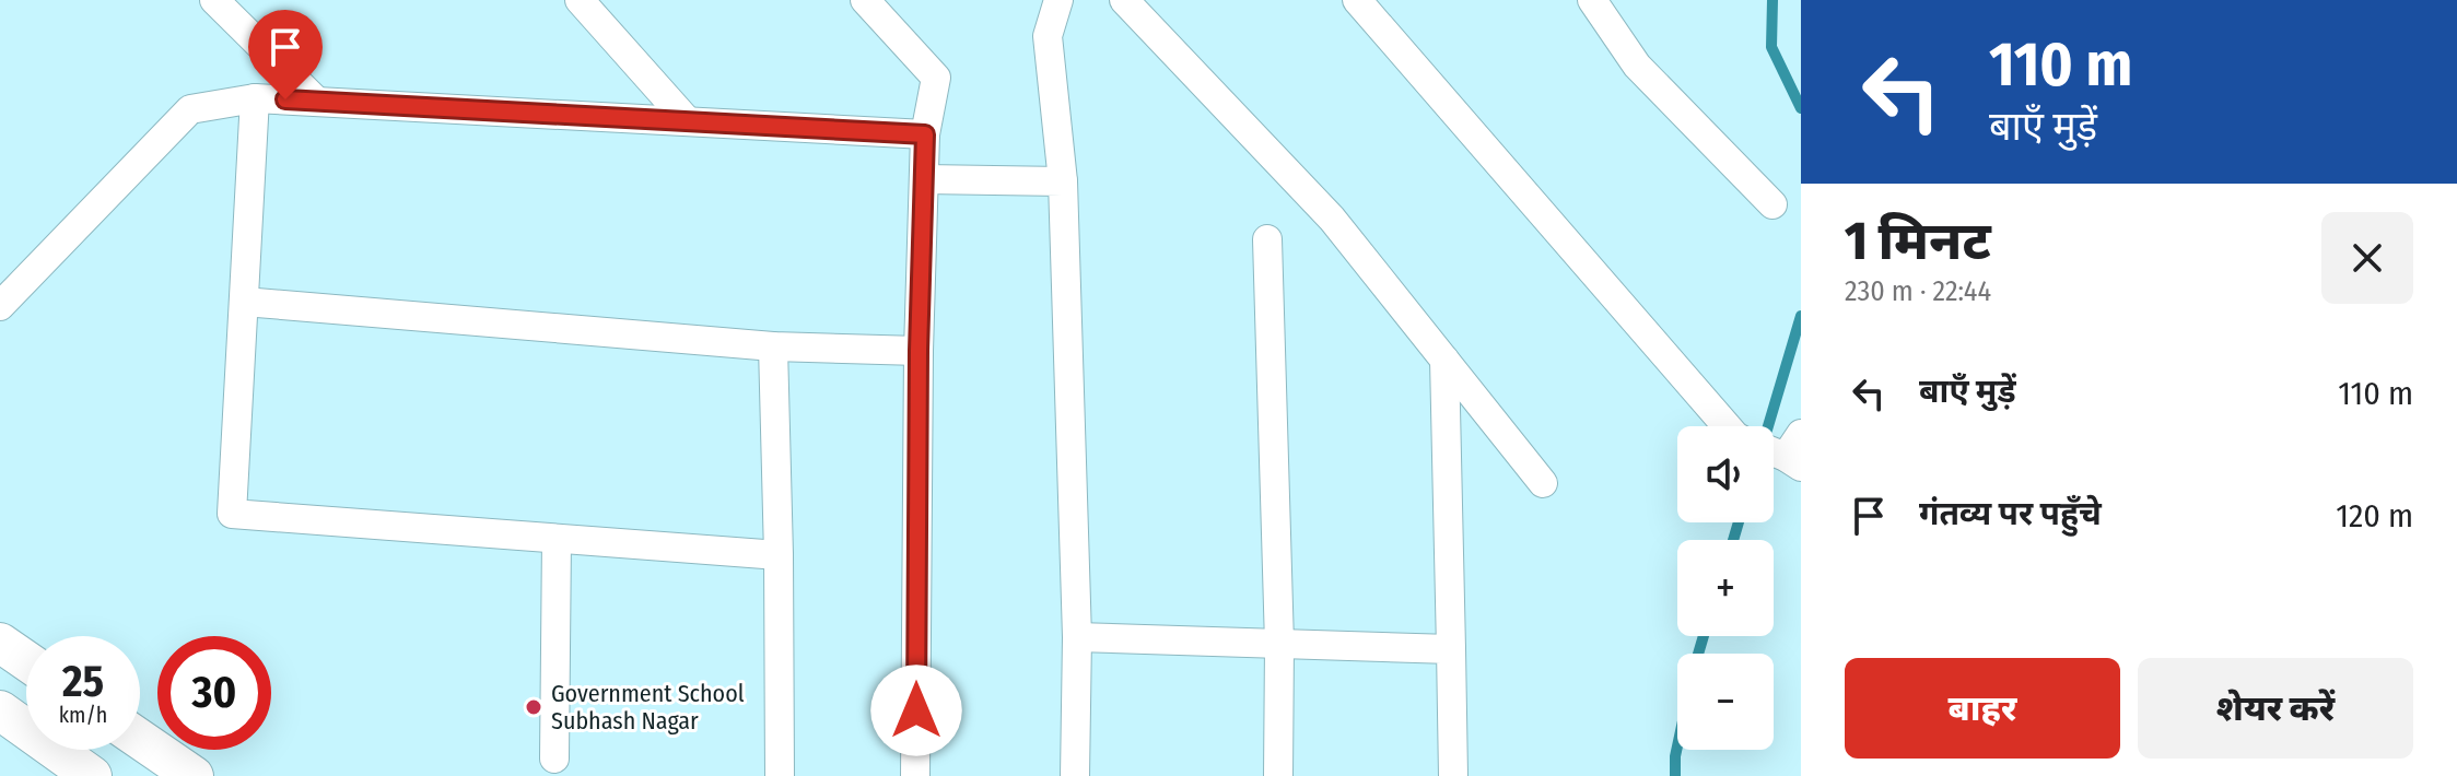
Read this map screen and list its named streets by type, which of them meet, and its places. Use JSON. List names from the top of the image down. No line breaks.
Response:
{"places":["Government School Subhash Nagar"],"page":{"turn":["110 m","बाएँ मुड़ें"],"heading":["1 मिनट","230 m · 22:44"],"list":[{"name":"बाएँ मुड़ें","value":"110 m"},{"name":"गंतव्य पर पहुँचे","value":"120 m"}],"map_buttons":["+","−"],"speed":"25 km/h","limit":"30","buttons":["बाहर","शेयर करें"]}}
